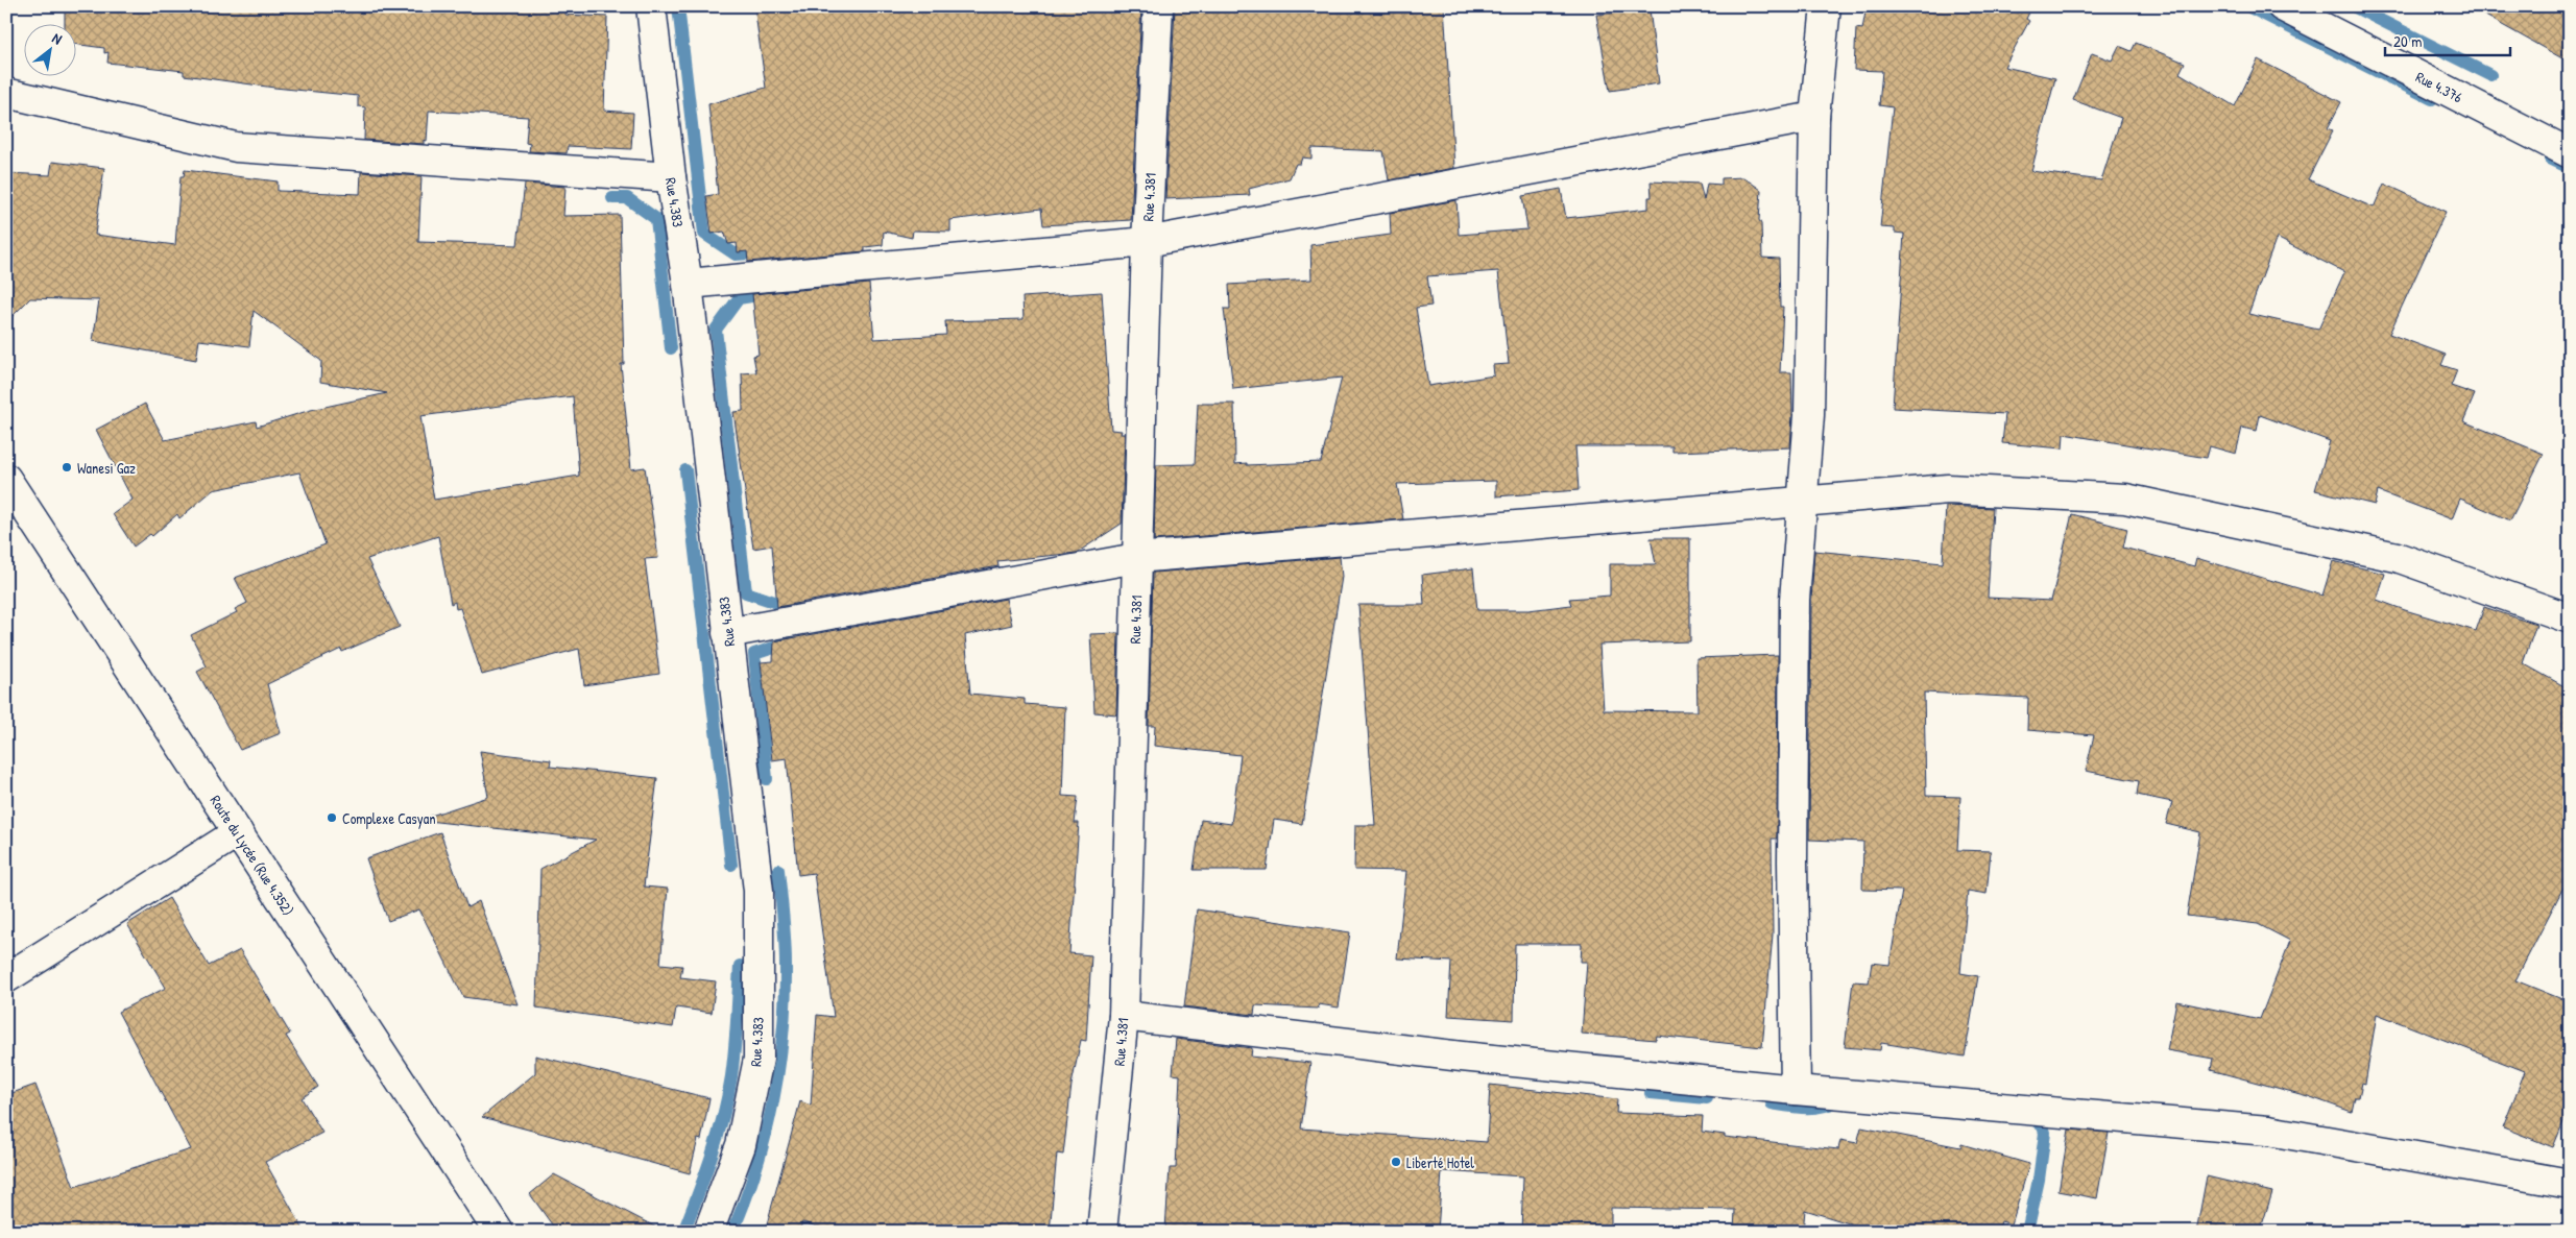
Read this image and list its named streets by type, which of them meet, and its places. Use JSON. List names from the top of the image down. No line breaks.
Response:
{"streets":{"street":["Rue 4.376","Rue 4.381","Rue 4.383","Route du Lycée (Rue 4.352)"]},"places":["Wanesi Gaz","Complexe Casyan","Liberté Hotel"],"scale_bar":"20 m","north":"top right"}
